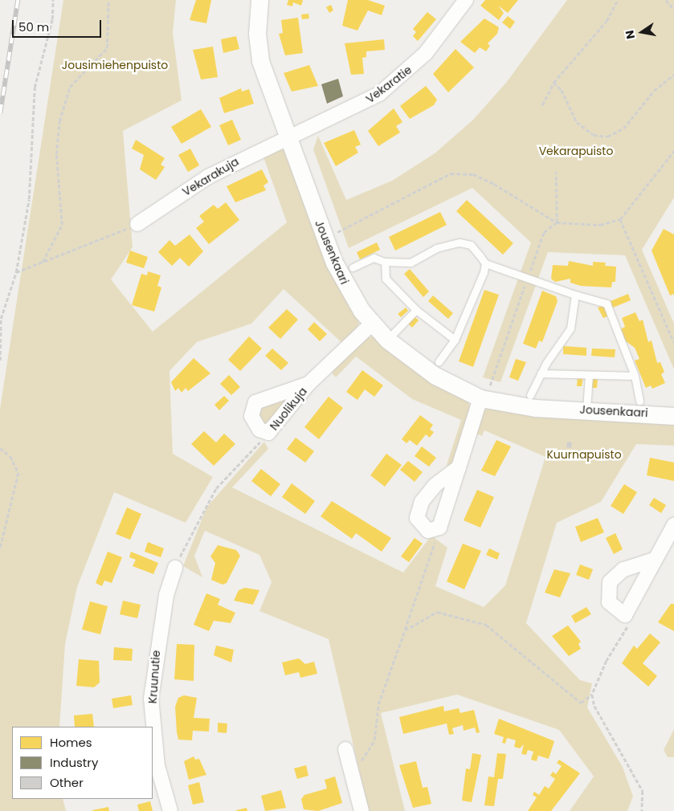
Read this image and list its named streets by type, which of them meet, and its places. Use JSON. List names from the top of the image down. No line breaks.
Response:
{"streets":{"street":["Vekaratie","Vekarakuja","Jousenkaari","Nuolikuja","Kruunutie"]},"crossings":[["Vekaratie","Vekarakuja"],["Vekaratie","Jousenkaari"],["Vekarakuja","Jousenkaari"],["Jousenkaari","Nuolikuja"]],"parks":["Jousimiehenpuisto","Vekarapuisto","Kuurnapuisto"],"legend":["Homes","Industry","Other"],"scale_bar":"50 m","north":"left"}
